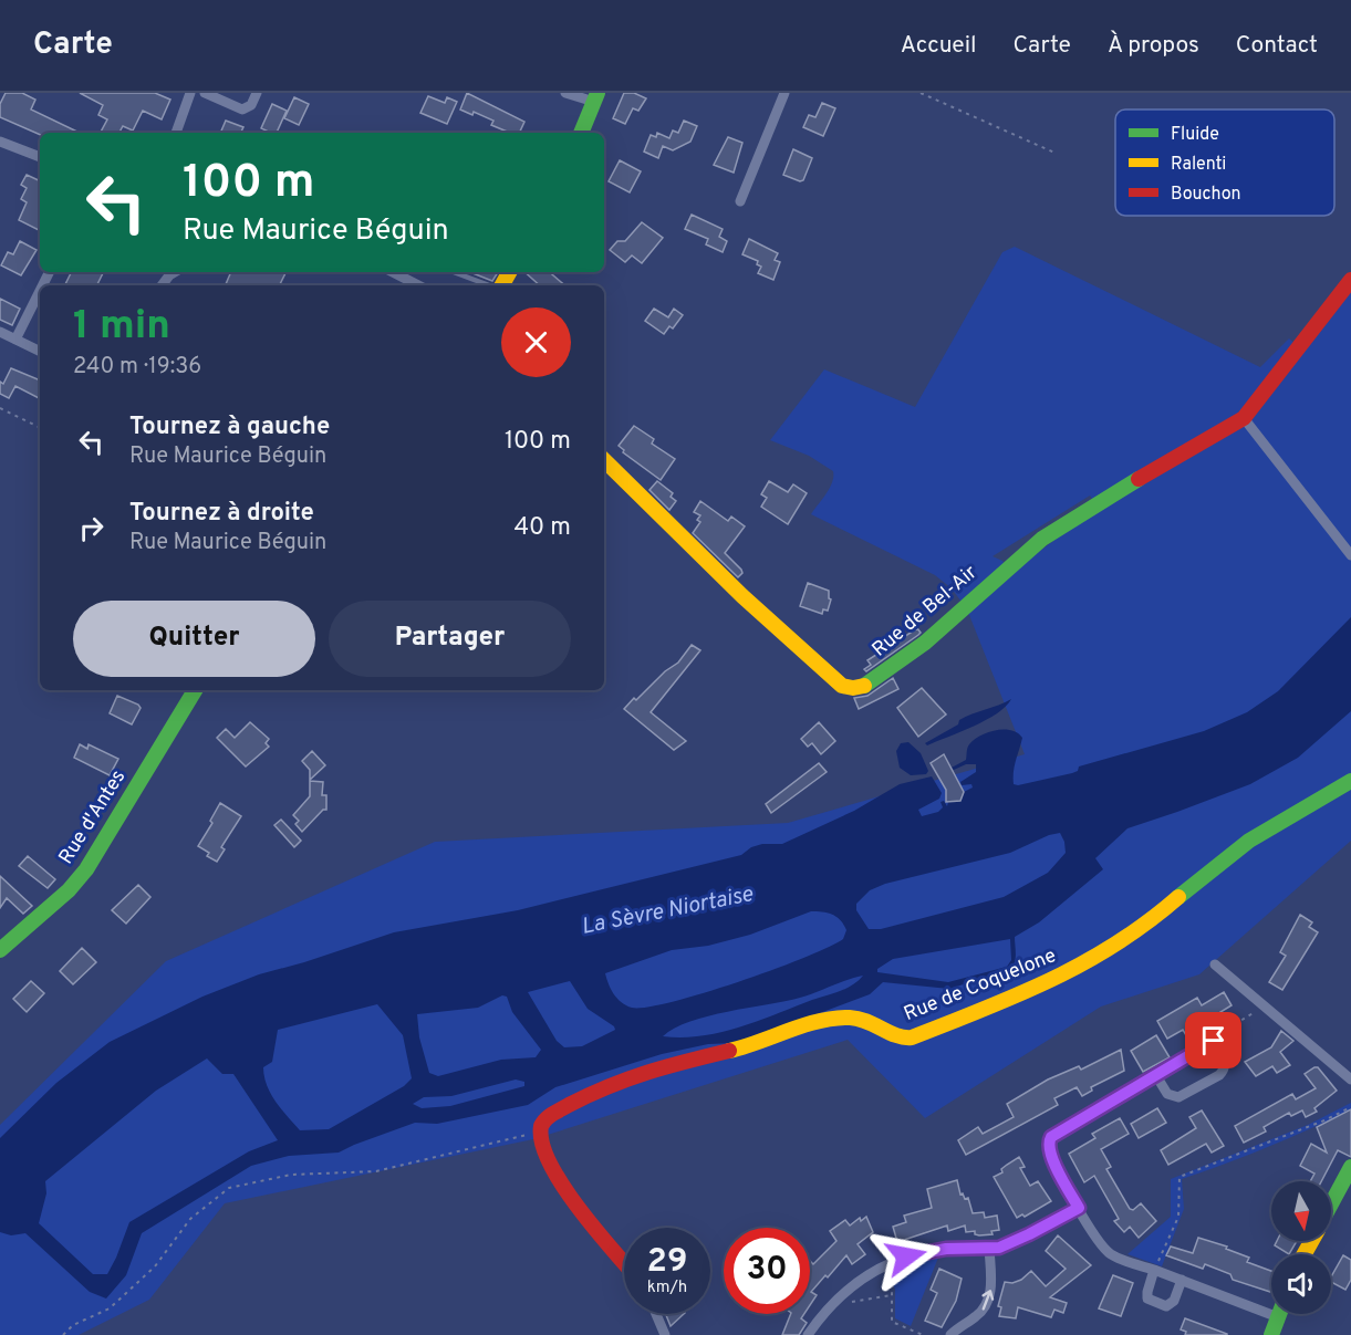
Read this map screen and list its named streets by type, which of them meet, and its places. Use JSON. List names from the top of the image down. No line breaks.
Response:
{"streets":{"street":["Rue de Bel-Air","Rue d'Antes","Rue de Coquelone"]},"water":["La Sèvre Niortaise"],"legend":["Fluide","Ralenti","Bouchon"],"north":"bottom","page":{"header":"Carte","nav":["Accueil","Carte","À propos","Contact"],"turn":["100 m","Rue Maurice Béguin"],"heading":["1 min","240 m · 19:36"],"list":[{"name":"Tournez à gauche","note":"Rue Maurice Béguin","value":"100 m"},{"name":"Tournez à droite","note":"Rue Maurice Béguin","value":"40 m"}],"buttons":["Quitter","Partager"],"speed":"29 km/h","limit":"30"}}
